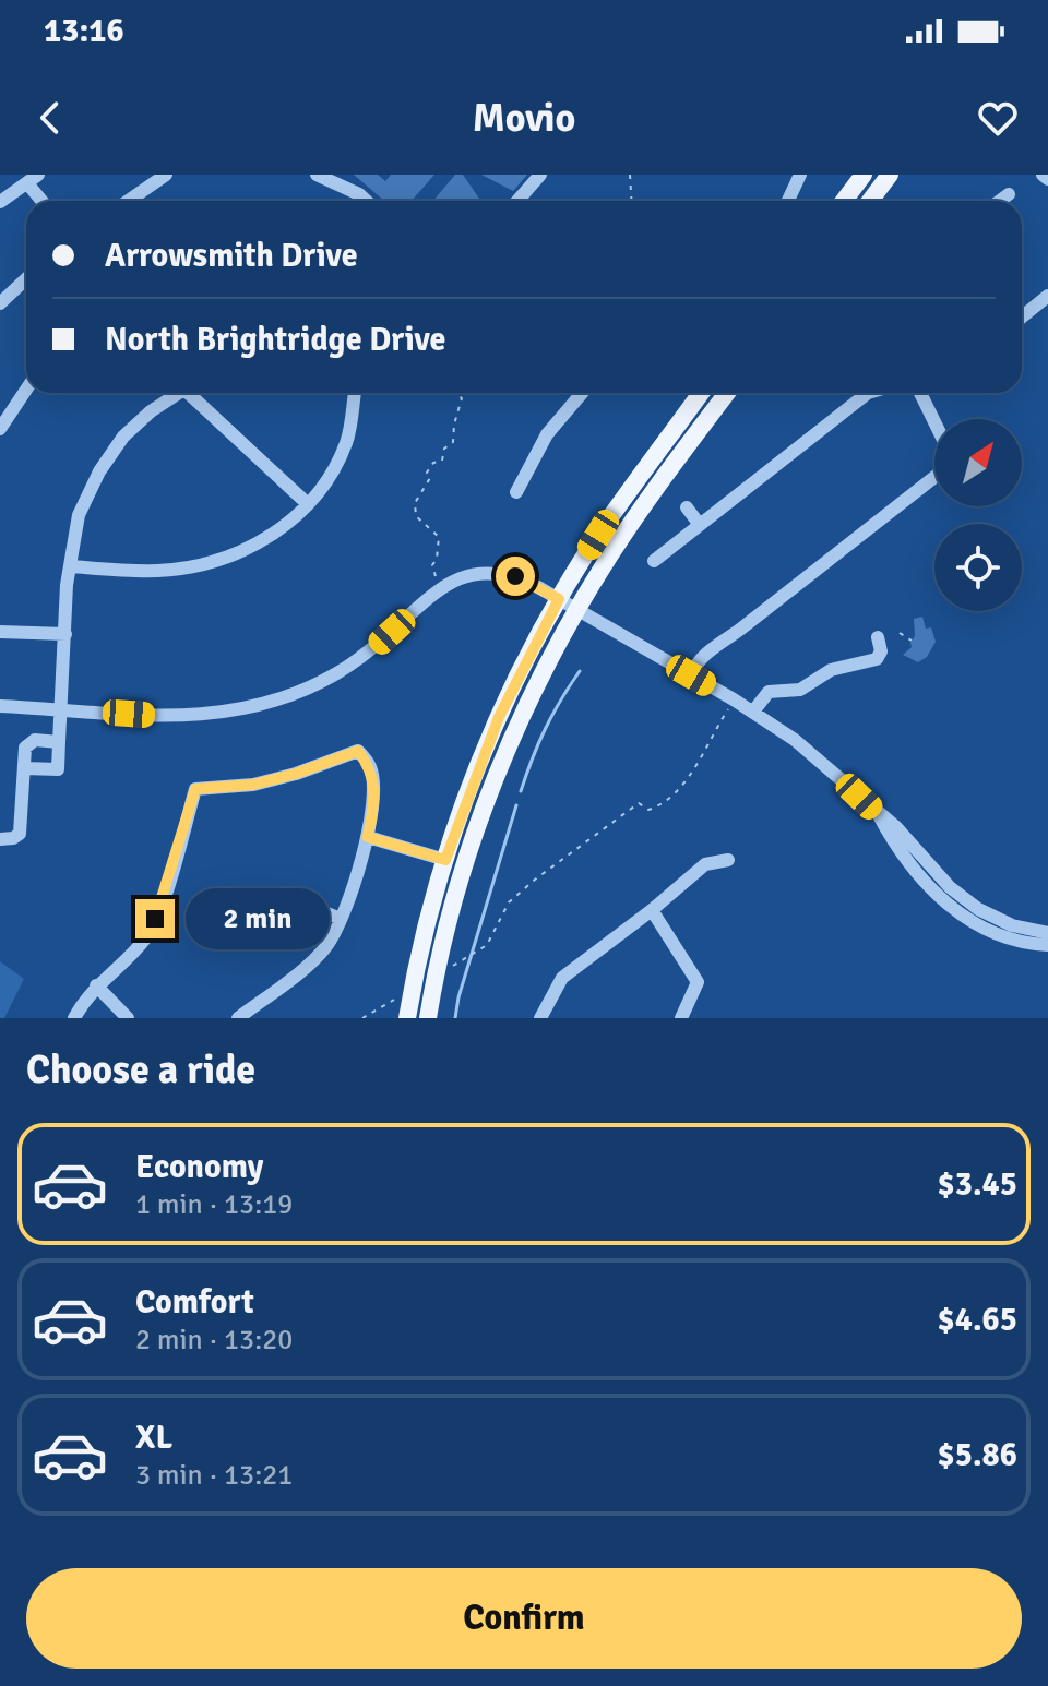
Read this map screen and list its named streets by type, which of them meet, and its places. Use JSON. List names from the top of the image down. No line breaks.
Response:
{"north":"top right","page":{"status":"13:16","header":"Movio","banner":["Arrowsmith Drive","North Brightridge Drive"],"bubble":"2 min","heading":"Choose a ride","list":[{"name":"Economy","note":"1 min · 13:19","value":"$3.45"},{"name":"Comfort","note":"2 min · 13:20","value":"$4.65"},{"name":"XL","note":"3 min · 13:21","value":"$5.86"}],"buttons":"Confirm"}}
